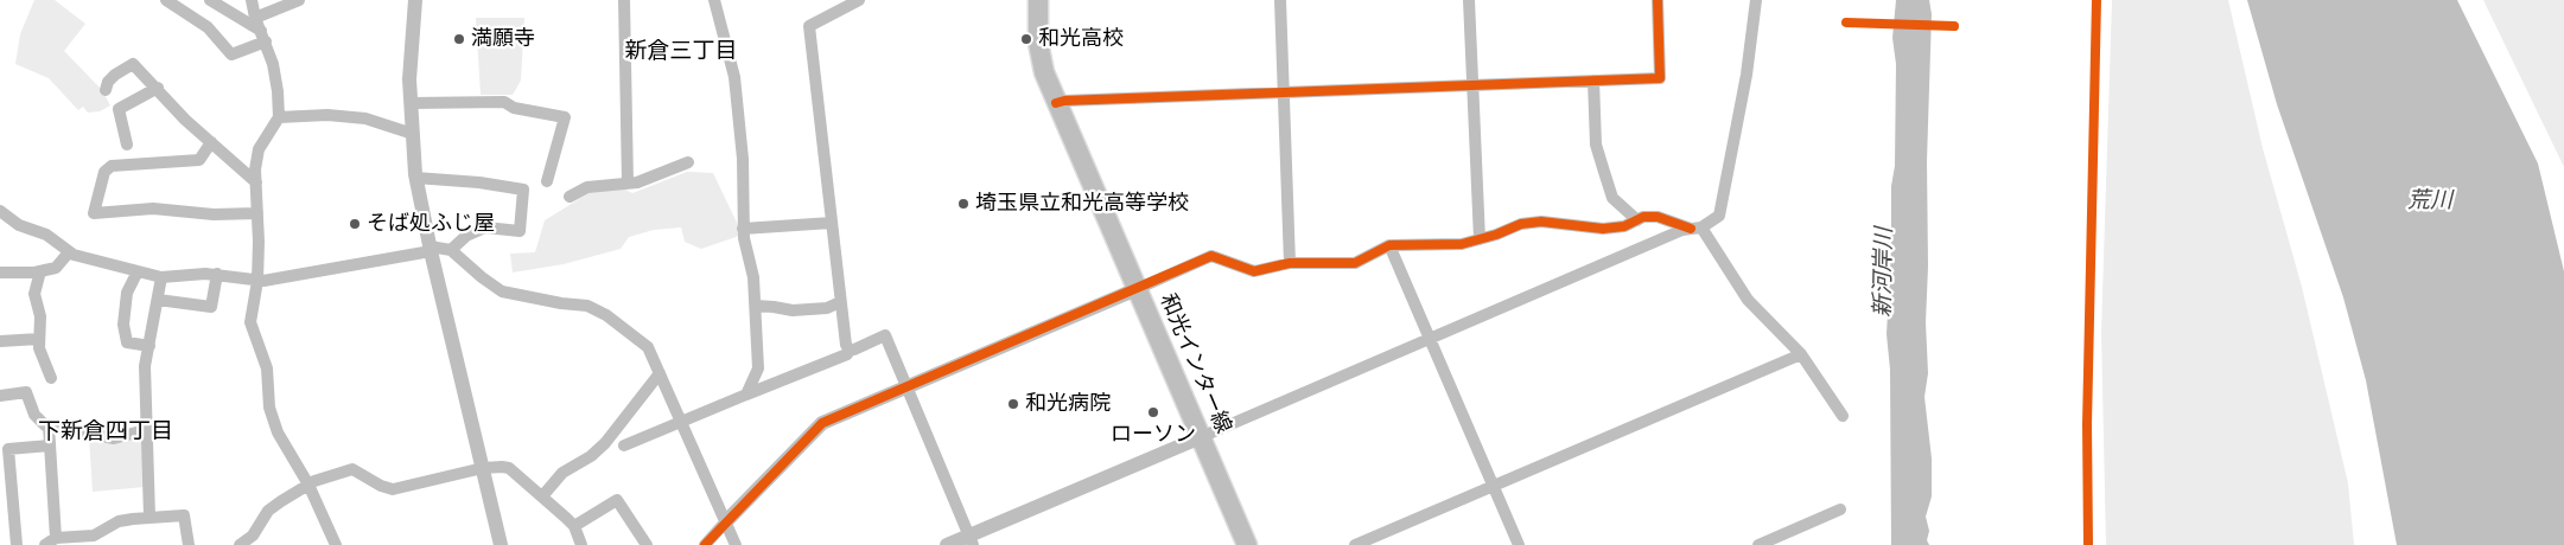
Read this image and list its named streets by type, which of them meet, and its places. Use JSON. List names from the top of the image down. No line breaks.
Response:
{"streets":{"main road":["和光インター線"]},"districts":["新倉三丁目","下新倉四丁目"],"water":["荒川","新河岸川"],"places":["満願寺","和光高校","埼玉県立和光高等学校","そば処ふじ屋","和光病院","ローソン"]}
